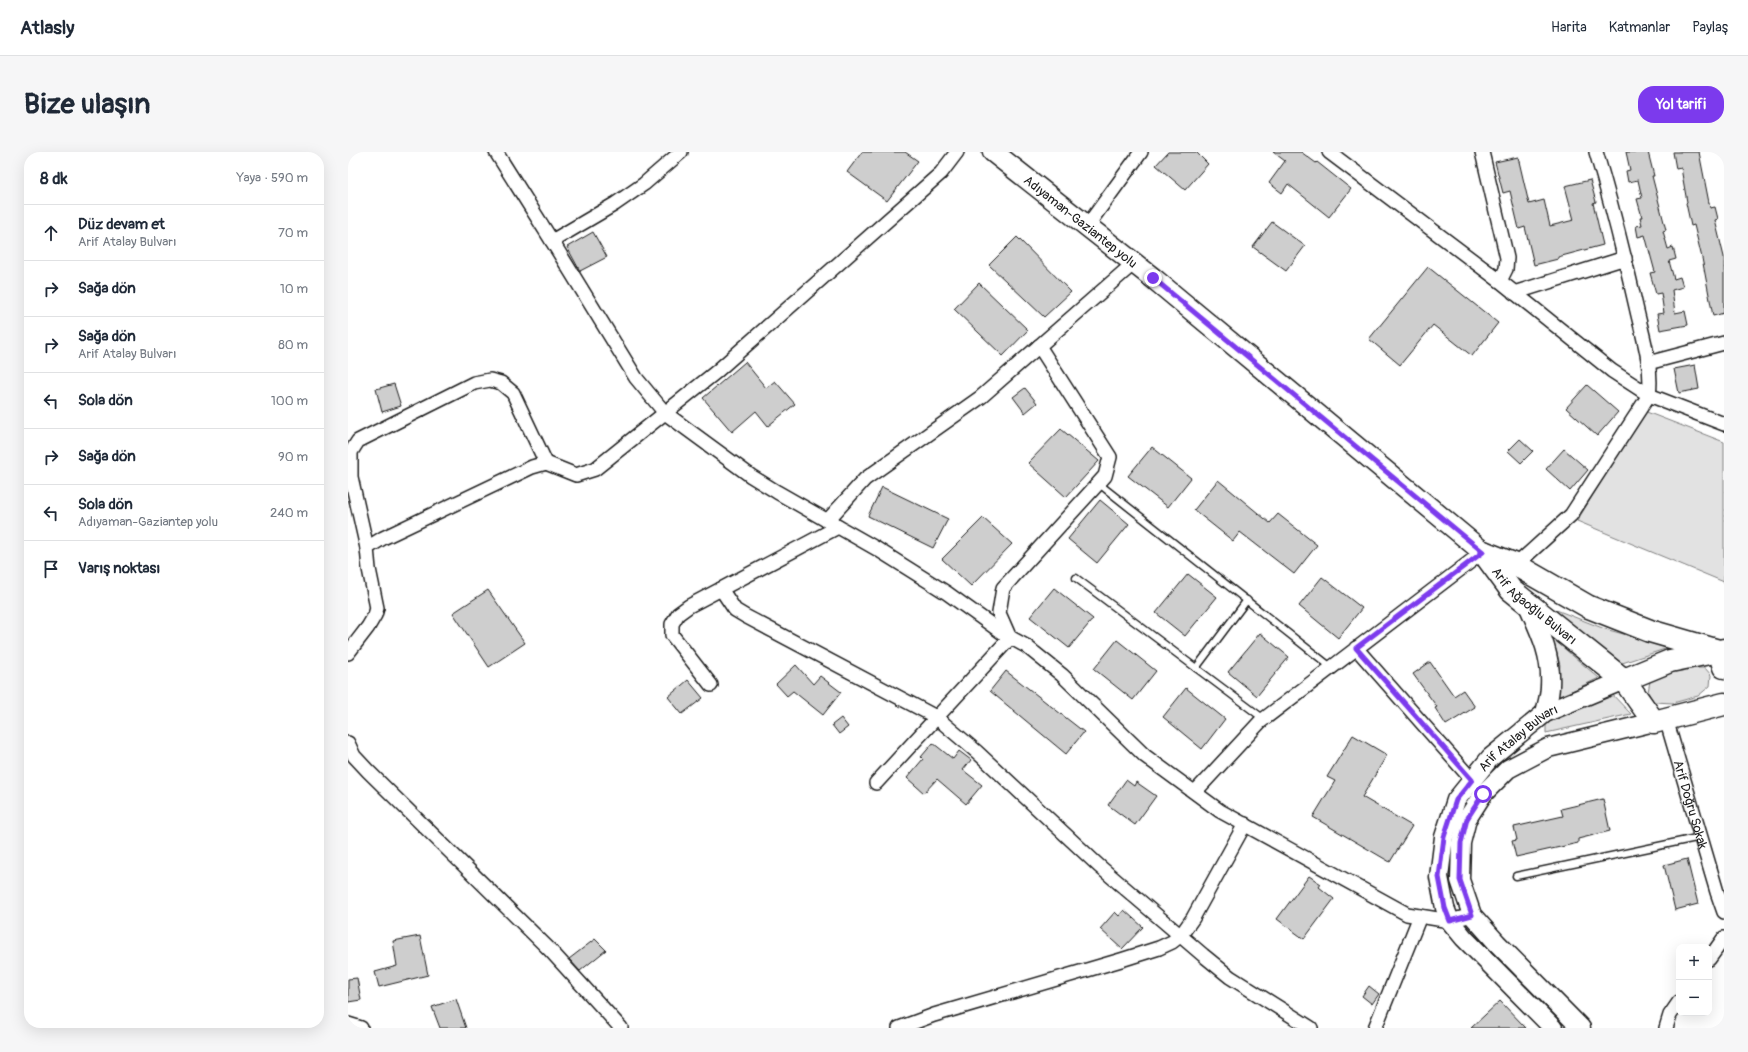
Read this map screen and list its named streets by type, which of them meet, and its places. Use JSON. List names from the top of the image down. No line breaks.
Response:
{"streets":{"highway":["Arif Ağaoğlu Bulvarı"],"main road":["Adıyaman-Gaziantep yolu","Arif Atalay Bulvarı"],"street":["Arif Doğru Sokak"]},"crossings":[["Adıyaman-Gaziantep yolu","Arif Ağaoğlu Bulvarı"],["Arif Ağaoğlu Bulvarı","Arif Atalay Bulvarı"],["Arif Ağaoğlu Bulvarı","Arif Doğru Sokak"],["Arif Atalay Bulvarı","Arif Doğru Sokak"]],"page":{"header":"Atlasly","nav":["Harita","Katmanlar","Paylaş"],"buttons":"Yol tarifi","title":"Bize ulaşın","heading":["8 dk","Yaya · 590 m"],"list":[["Düz devam et","Arif Atalay Bulvarı","70 m"],["Sağa dön","10 m"],["Sağa dön","Arif Atalay Bulvarı","80 m"],["Sola dön","100 m"],["Sağa dön","90 m"],["Sola dön","Adıyaman-Gaziantep yolu","240 m"],"Varış noktası"],"map_buttons":["+","−"]}}
